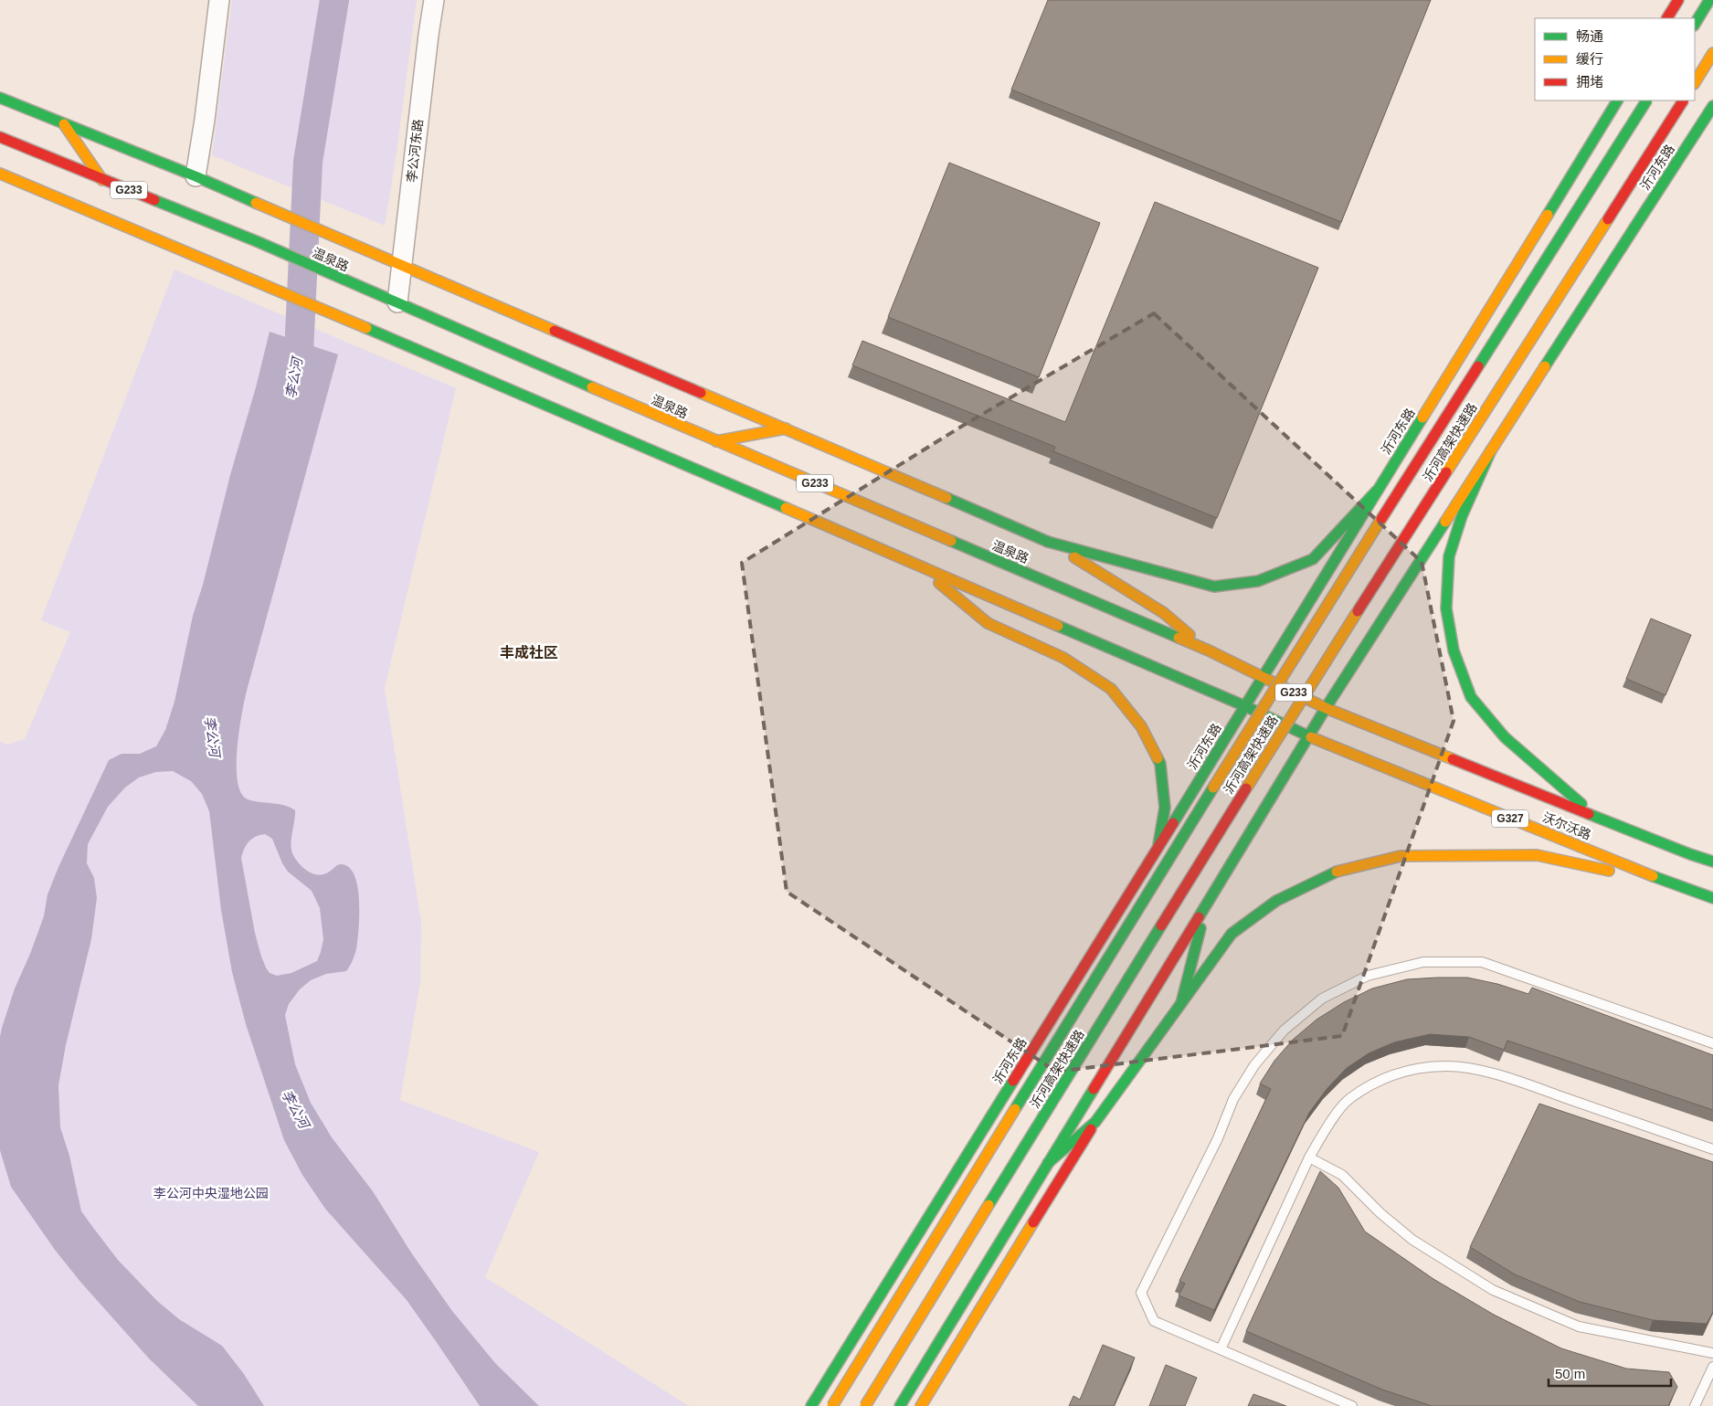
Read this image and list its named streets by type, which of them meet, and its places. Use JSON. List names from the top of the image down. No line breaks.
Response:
{"streets":{"main road":["沂河东路","G233","温泉路","沂河高架快速路","G327","沃尔沃路"],"street":["李公河东路"]},"crossings":[["李公河东路","温泉路"],["沂河东路","G233"],["沂河东路","温泉路"],["沂河东路","沃尔沃路"],["G233","沃尔沃路"],["温泉路","沃尔沃路"]],"districts":["丰成社区"],"water":["李公河"],"parks":["李公河中央湿地公园"],"legend":["畅通","缓行","拥堵"],"scale_bar":"50 m"}
